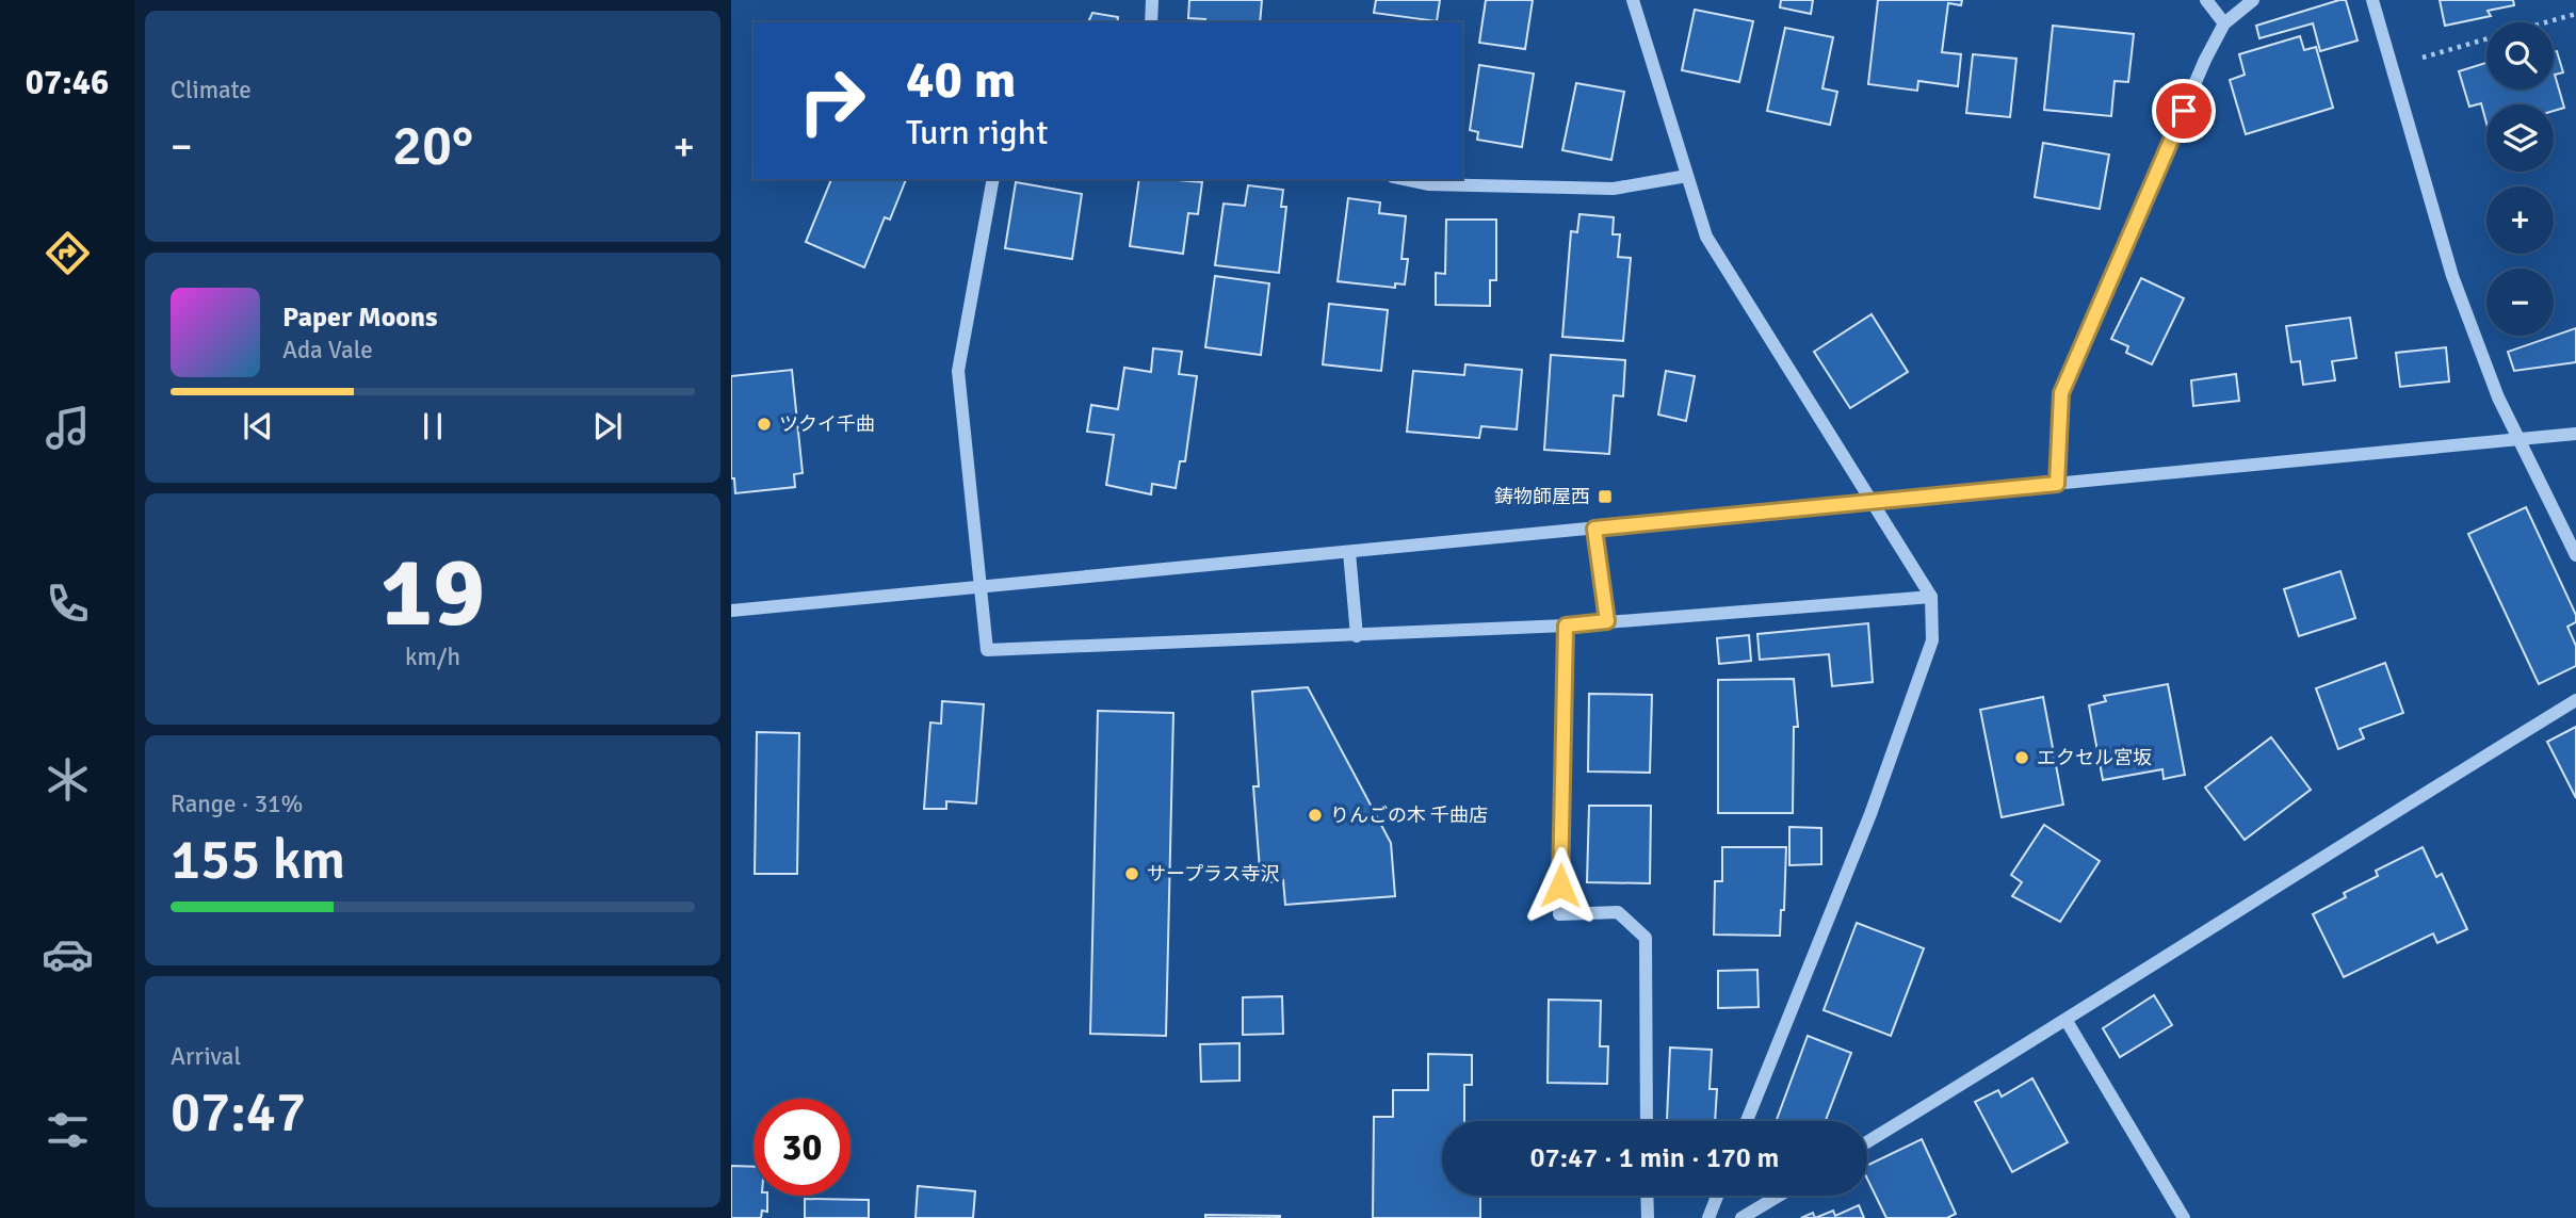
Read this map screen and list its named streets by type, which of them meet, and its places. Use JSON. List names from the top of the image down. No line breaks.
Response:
{"places":{"other":["ツクイ千曲","エクセル宮坂","りんごの木 千曲店","サープラス寺沢"],"transit":["鋳物師屋西"]},"page":{"tabs":"07:46","tile":["Climate",["19","km/h"],["Range · 31%","155 km"],["Arrival","07:47"]],"map_buttons":["+","−"],"turn":["40 m","Turn right"],"heat":["−","20°","+"],"song":["Paper Moons","Ada Vale"],"limit":"30","trip":"07:47 · 1 min · 170 m"}}
